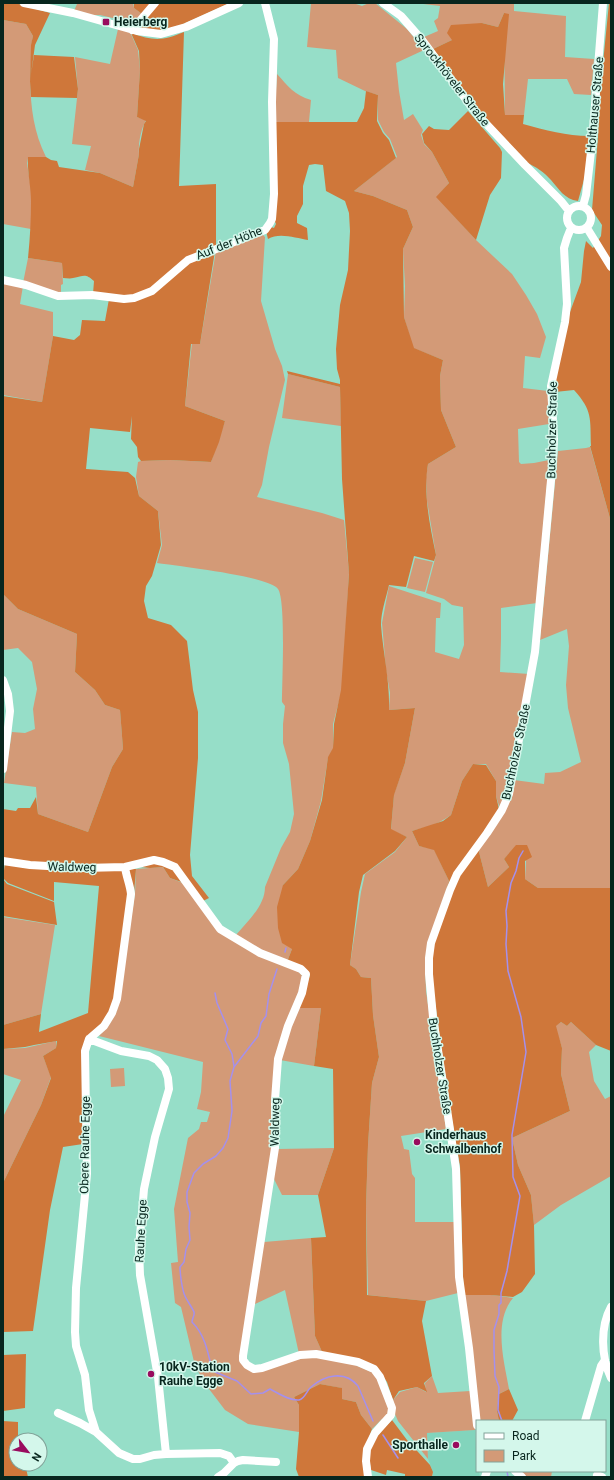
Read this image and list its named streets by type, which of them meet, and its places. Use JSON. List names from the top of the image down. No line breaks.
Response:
{"streets":{"street":["Sprockhöveler Straße","Holthauser Straße","Auf der Höhe","Buchholzer Straße","Waldweg","Obere Rauhe Egge","Rauhe Egge"]},"crossings":[["Sprockhöveler Straße","Holthauser Straße"],["Sprockhöveler Straße","Buchholzer Straße"],["Holthauser Straße","Buchholzer Straße"],["Obere Rauhe Egge","Rauhe Egge"]],"places":{"transit":["Heierberg"],"other":["Kinderhaus Schwalbenhof","10kV-Station Rauhe Egge","Sporthalle"]},"legend":["Road","Park"],"north":"bottom right"}
